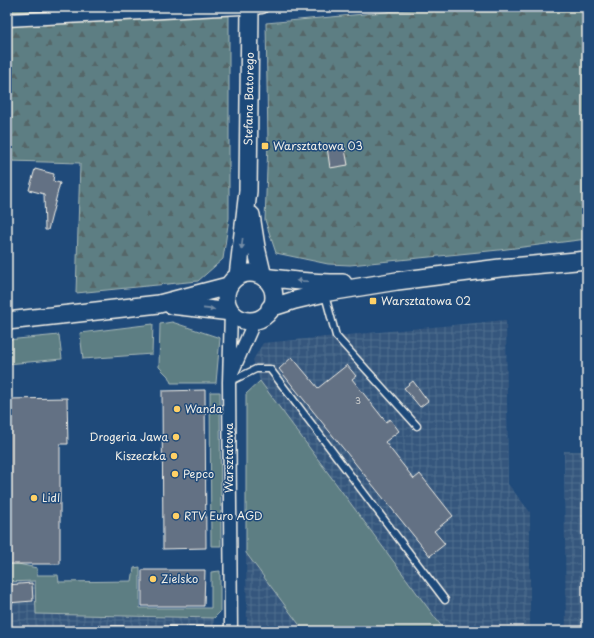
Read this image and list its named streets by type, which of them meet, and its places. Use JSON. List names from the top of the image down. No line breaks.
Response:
{"streets":{"street":["Stefana Batorego","Warsztatowa"]},"crossings":[["Stefana Batorego","Warsztatowa"]],"places":{"transit":["Warsztatowa 03","Warsztatowa 02"],"other":["Wanda","Drogeria Jawa","Kiszeczka","Pepco","Lidl","RTV Euro AGD","Zielsko"]},"house_numbers":["3"]}
